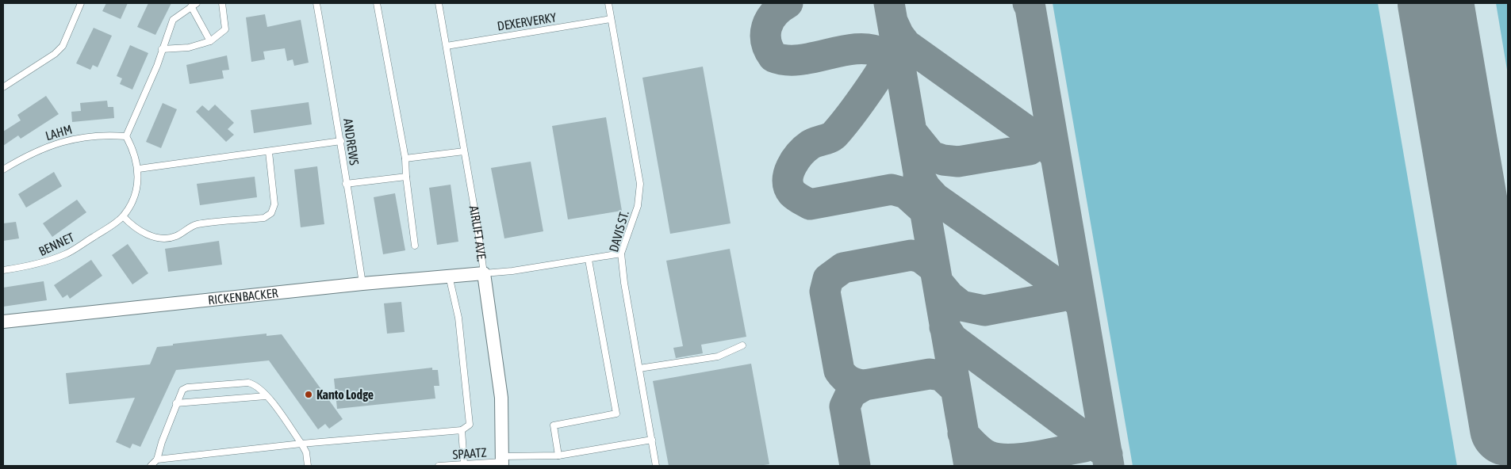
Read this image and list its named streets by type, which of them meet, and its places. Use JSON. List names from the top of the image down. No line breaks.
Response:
{"streets":{"street":["AIRLIFT AVE.","RICKENBACKER"],"lane":["DEXERVERKY","LAHM","ANDREWS","DAVIS ST.","BENNET","SPAATZ"]},"crossings":[["DEXERVERKY","DAVIS ST."],["DEXERVERKY","AIRLIFT AVE."],["ANDREWS","RICKENBACKER"],["DAVIS ST.","SPAATZ"],["AIRLIFT AVE.","RICKENBACKER"],["AIRLIFT AVE.","SPAATZ"]],"places":["Kanto Lodge"]}
